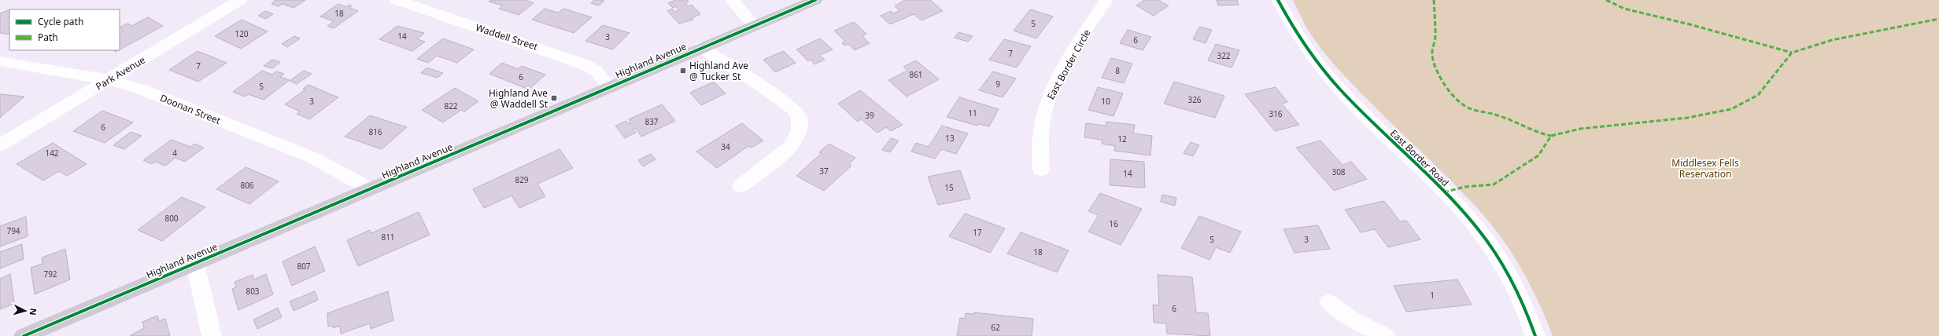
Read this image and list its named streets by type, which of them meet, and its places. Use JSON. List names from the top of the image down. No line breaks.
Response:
{"streets":{"main road":["Highland Avenue"],"street":["Waddell Street","East Border Circle","Park Avenue","Doonan Street","East Border Road"]},"crossings":[["Waddell Street","Highland Avenue"],["Highland Avenue","Doonan Street"],["Park Avenue","Doonan Street"]],"parks":["Middlesex Fells Reservation"],"places":{"transit":["Highland Ave @ Tucker St","Highland Ave @ Waddell St"]},"house_numbers":["18","5","120","14","3","6","7","322","7","8","861","6","9","5","326","3","10","822","11","316","39","837","6","816","13","12","34","142","4","37","308","14","829","806","15","800","16","794","17","811","5","3","18","807","792","803","1","6","62"],"legend":["Cycle path","Path"],"north":"right"}
